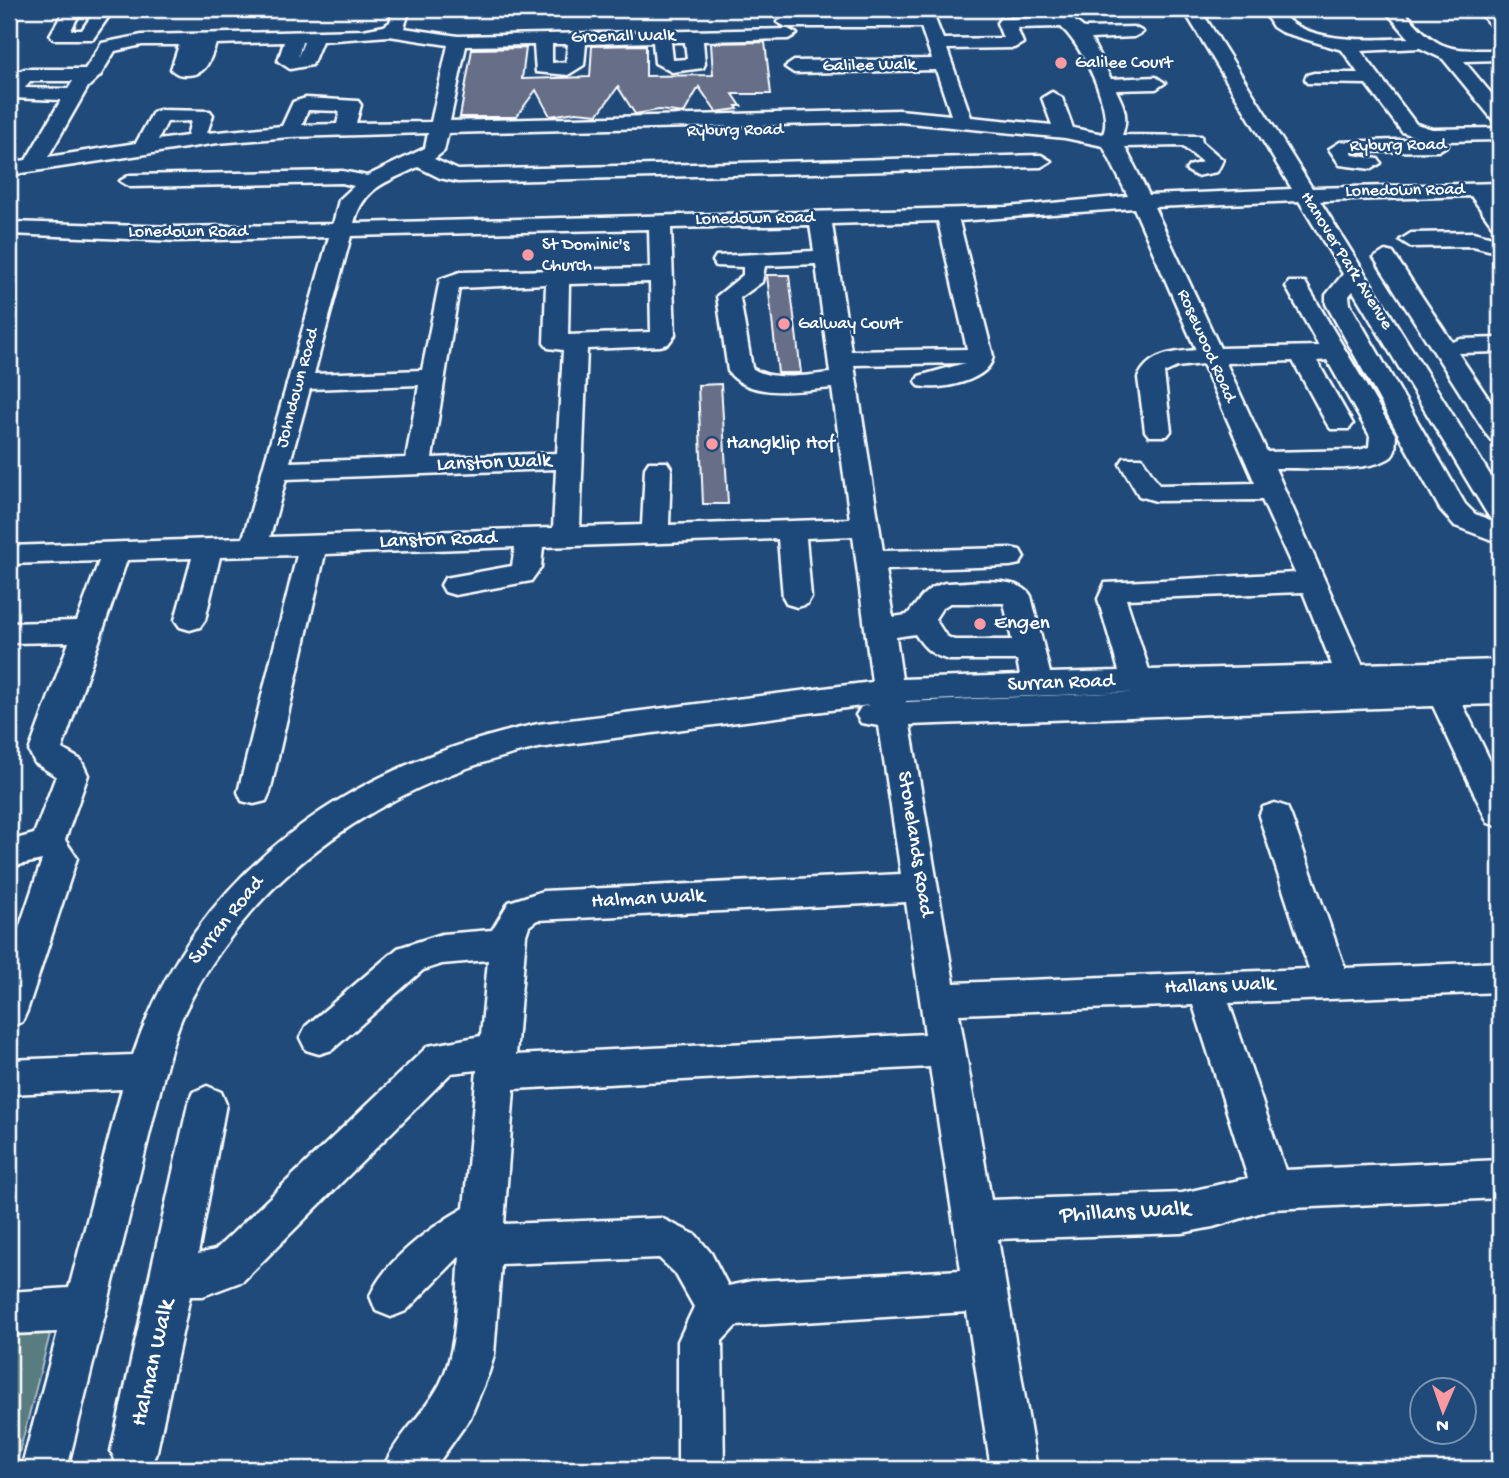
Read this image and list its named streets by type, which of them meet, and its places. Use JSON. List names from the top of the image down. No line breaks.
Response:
{"streets":{"street":["Groenall Walk","Galilee Walk","Ryburg Road","Lonedown Road","Hanover Park Avenue","Rosewood Road","Johndown Road","Lanston Walk","Lanston Road","Surran Road","Stonelands Road","Halman Walk","Hallans Walk","Phillans Walk"]},"crossings":[["Groenall Walk","Galilee Walk"],["Groenall Walk","Ryburg Road"],["Galilee Walk","Ryburg Road"],["Ryburg Road","Rosewood Road"],["Lonedown Road","Hanover Park Avenue"],["Lonedown Road","Rosewood Road"],["Lonedown Road","Johndown Road"],["Lonedown Road","Stonelands Road"],["Rosewood Road","Surran Road"],["Johndown Road","Lanston Walk"],["Johndown Road","Lanston Road"],["Lanston Walk","Lanston Road"],["Lanston Road","Stonelands Road"],["Surran Road","Stonelands Road"],["Stonelands Road","Halman Walk"],["Stonelands Road","Hallans Walk"],["Stonelands Road","Phillans Walk"]],"places":["Galilee Court","St Dominic's Church","Galway Court","Hangklip Hof","Engen"],"north":"bottom"}
